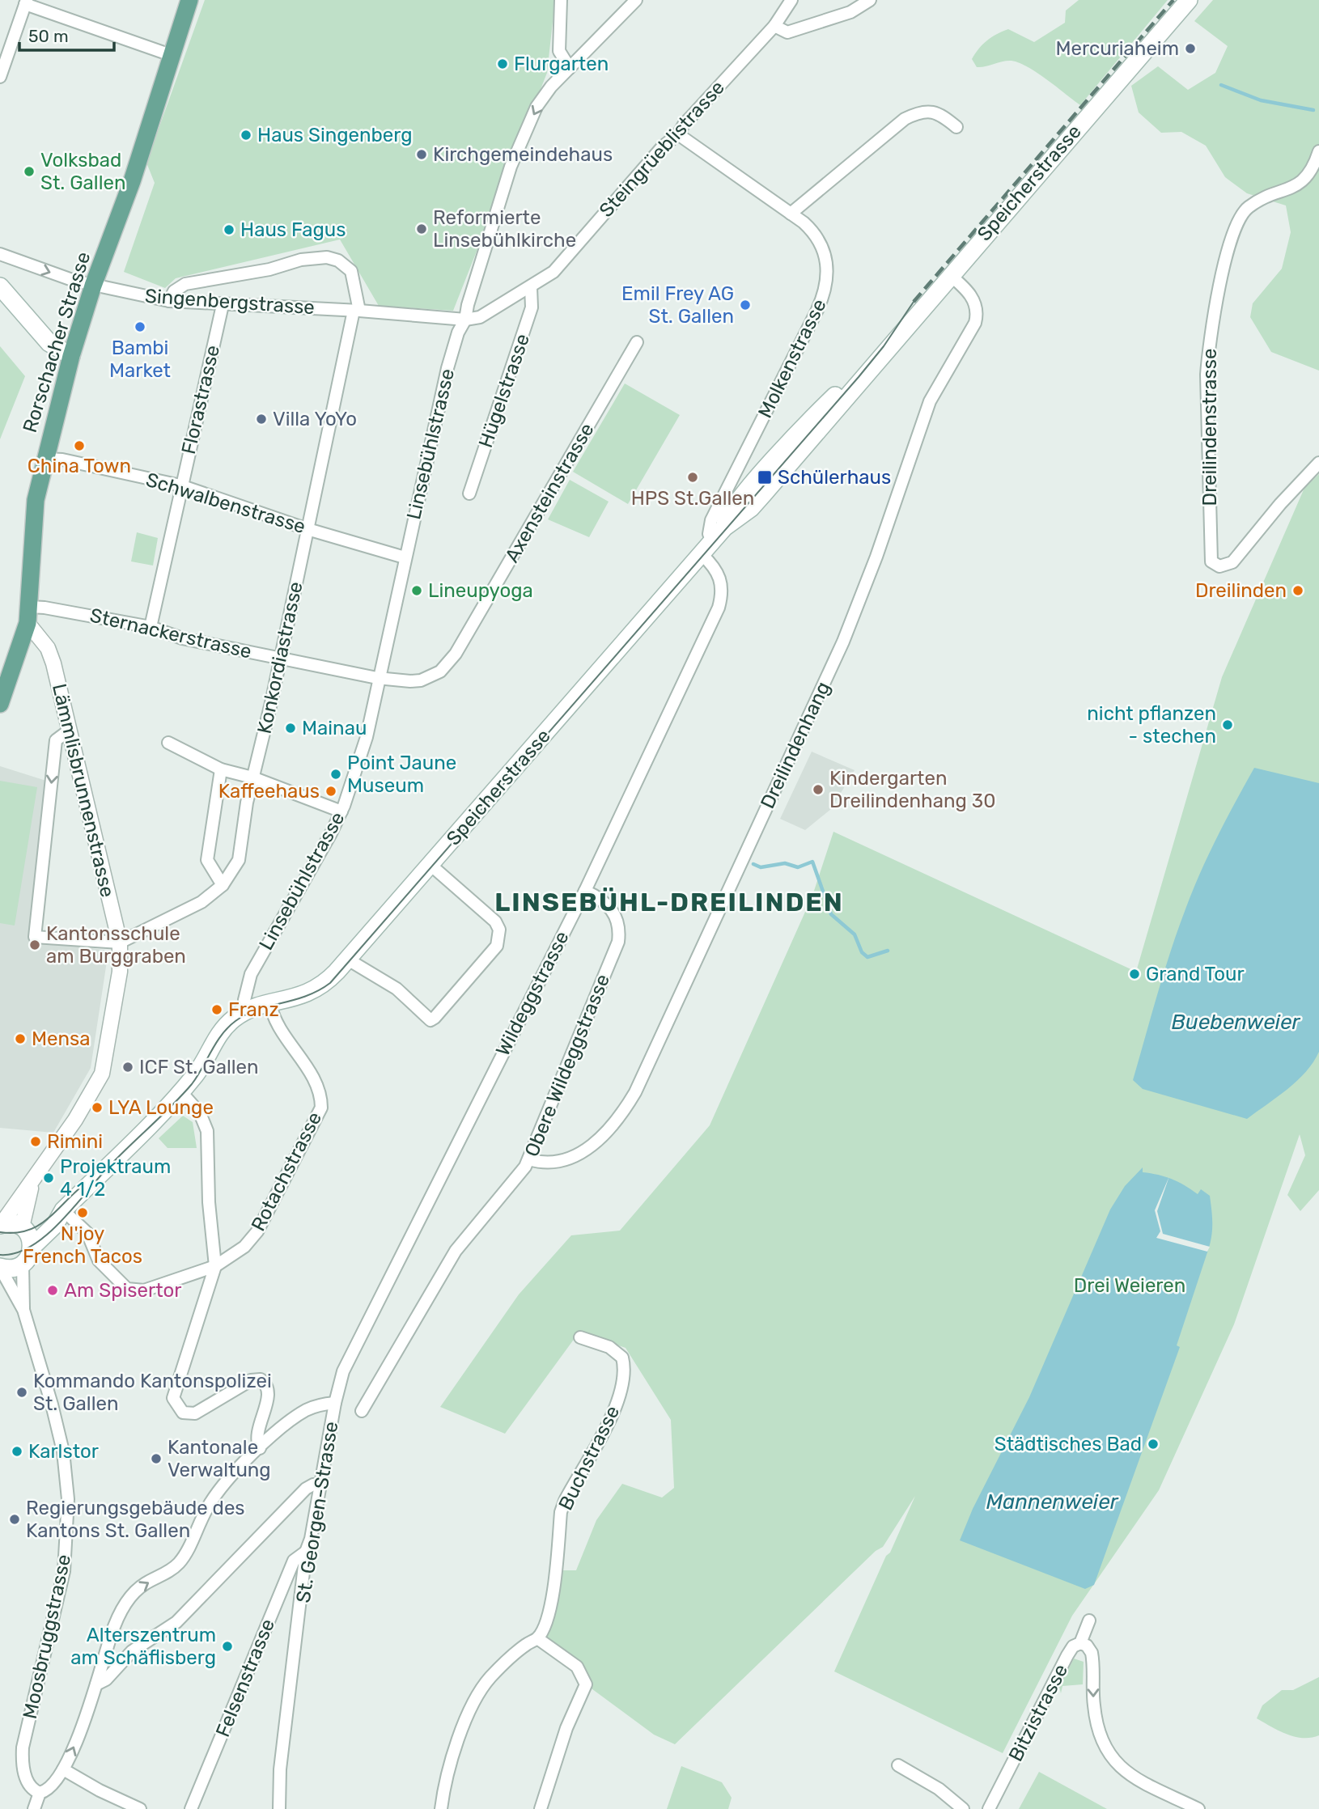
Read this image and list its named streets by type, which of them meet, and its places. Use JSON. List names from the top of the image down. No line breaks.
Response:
{"streets":{"main road":["Speicherstrasse","Rorschacher Strasse"],"street":["Steingrüeblistrasse","Singenbergstrasse","Molkenstrasse","Hügelstrasse","Florastrasse","Dreilindenstrasse","Linsebühlstrasse","Axensteinstrasse","Schwalbenstrasse","Sternackerstrasse","Konkordiastrasse","Dreilindenhang","Lämmlisbrunnenstrasse","Wildeggstrasse","Obere Wildeggstrasse","Rotachstrasse","Buchstrasse","St. Georgen-Strasse","Moosbruggstrasse","Felsenstrasse","Bitzistrasse"]},"crossings":[["Steingrüeblistrasse","Singenbergstrasse"],["Steingrüeblistrasse","Molkenstrasse"],["Steingrüeblistrasse","Hügelstrasse"],["Steingrüeblistrasse","Linsebühlstrasse"],["Speicherstrasse","Molkenstrasse"],["Speicherstrasse","Linsebühlstrasse"],["Speicherstrasse","Dreilindenhang"],["Speicherstrasse","Wildeggstrasse"],["Speicherstrasse","Rotachstrasse"],["Singenbergstrasse","Rorschacher Strasse"],["Singenbergstrasse","Florastrasse"],["Singenbergstrasse","Linsebühlstrasse"],["Singenbergstrasse","Konkordiastrasse"],["Rorschacher Strasse","Schwalbenstrasse"],["Rorschacher Strasse","Sternackerstrasse"],["Rorschacher Strasse","Lämmlisbrunnenstrasse"],["Florastrasse","Schwalbenstrasse"],["Florastrasse","Sternackerstrasse"],["Linsebühlstrasse","Axensteinstrasse"],["Linsebühlstrasse","Schwalbenstrasse"],["Linsebühlstrasse","Sternackerstrasse"],["Axensteinstrasse","Sternackerstrasse"],["Schwalbenstrasse","Konkordiastrasse"],["Sternackerstrasse","Konkordiastrasse"],["Sternackerstrasse","Lämmlisbrunnenstrasse"],["Konkordiastrasse","Lämmlisbrunnenstrasse"],["Dreilindenhang","Obere Wildeggstrasse"],["Wildeggstrasse","Obere Wildeggstrasse"],["Wildeggstrasse","St. Georgen-Strasse"],["St. Georgen-Strasse","Moosbruggstrasse"],["St. Georgen-Strasse","Felsenstrasse"]],"districts":["LINSEBÜHL-DREILINDEN"],"water":["Buebenweier","Mannenweier"],"parks":["Drei Weieren"],"places":{"other":["Mercuriaheim","Flurgarten","Haus Singenberg","Kirchgemeindehaus","Volksbad St. Gallen","Reformierte Linsebühlkirche","Haus Fagus","Emil Frey AG St. Gallen","Bambi Market","Villa YoYo","China Town","HPS St.Gallen","Lineupyoga","Dreilinden","nicht pflanzen - stechen","Mainau","Point Jaune Museum","Kindergarten Dreilindenhang 30","Kaffeehaus","Kantonsschule am Burggraben","Grand Tour","Franz","Mensa","ICF St. Gallen","LYA Lounge","Rimini","Projektraum 4 1/2","N'joy French Tacos","Am Spisertor","Kommando Kantonspolizei St. Gallen","Städtisches Bad","Karlstor","Kantonale Verwaltung","Regierungsgebäude des Kantons St. Gallen","Alterszentrum am Schäflisberg"],"transit":["Schülerhaus"]},"scale_bar":"50 m"}
